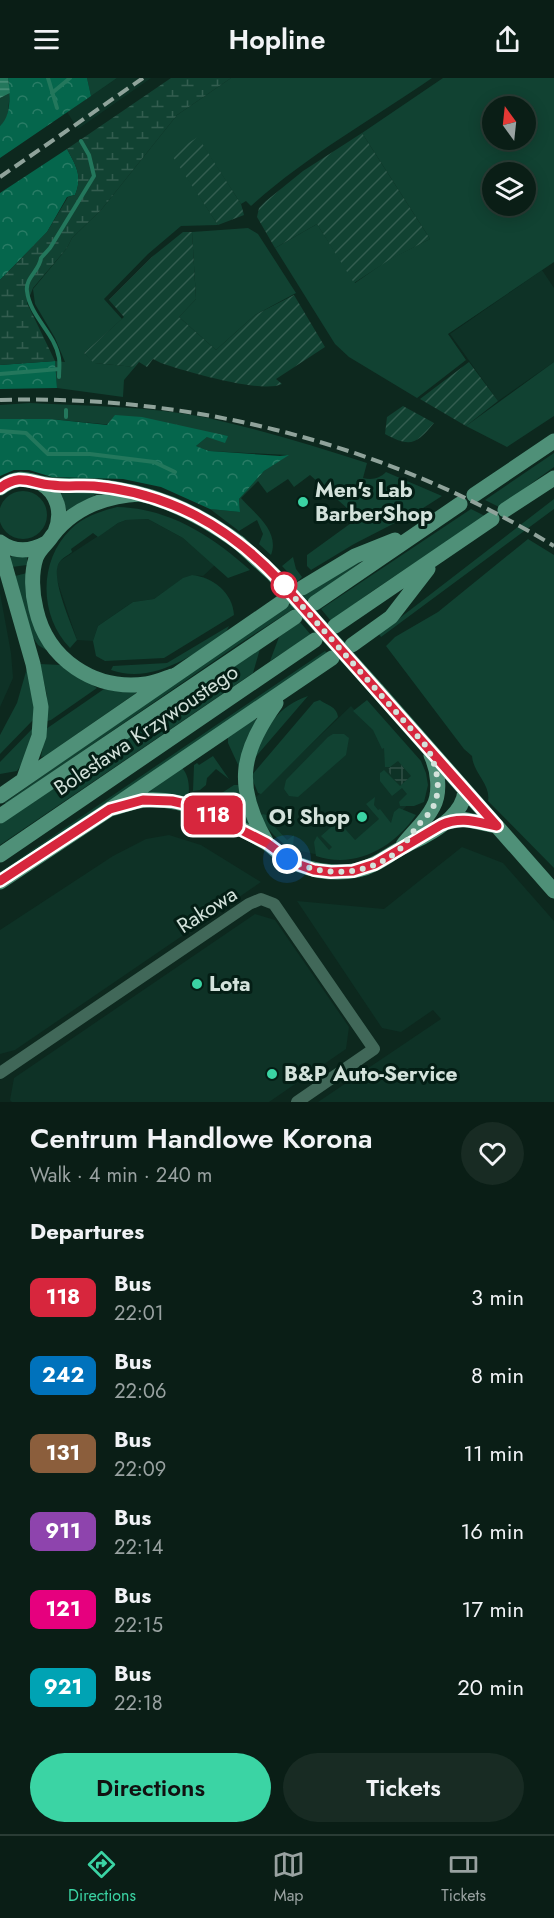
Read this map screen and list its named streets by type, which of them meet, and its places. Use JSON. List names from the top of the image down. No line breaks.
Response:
{"streets":{"main road":["Bolesława Krzywoustego"],"street":["Rakowa"]},"places":["Men's Lab BarberShop","O! Shop","Lota","B&P Auto-Service"],"lines":["bus line 118"],"north":"top","page":{"header":"Hopline","on_map":"118","heading":[["Centrum Handlowe Korona","Walk · 4 min · 240 m"],"Departures"],"list":[{"mark":"118","name":"Bus","note":"22:01","value":"3 min"},{"mark":"242","name":"Bus","note":"22:06","value":"8 min"},{"mark":"131","name":"Bus","note":"22:09","value":"11 min"},{"mark":"911","name":"Bus","note":"22:14","value":"16 min"},{"mark":"121","name":"Bus","note":"22:15","value":"17 min"},{"mark":"921","name":"Bus","note":"22:18","value":"20 min"}],"buttons":["Directions","Tickets"],"tabs":["Directions","Map","Tickets"]}}
